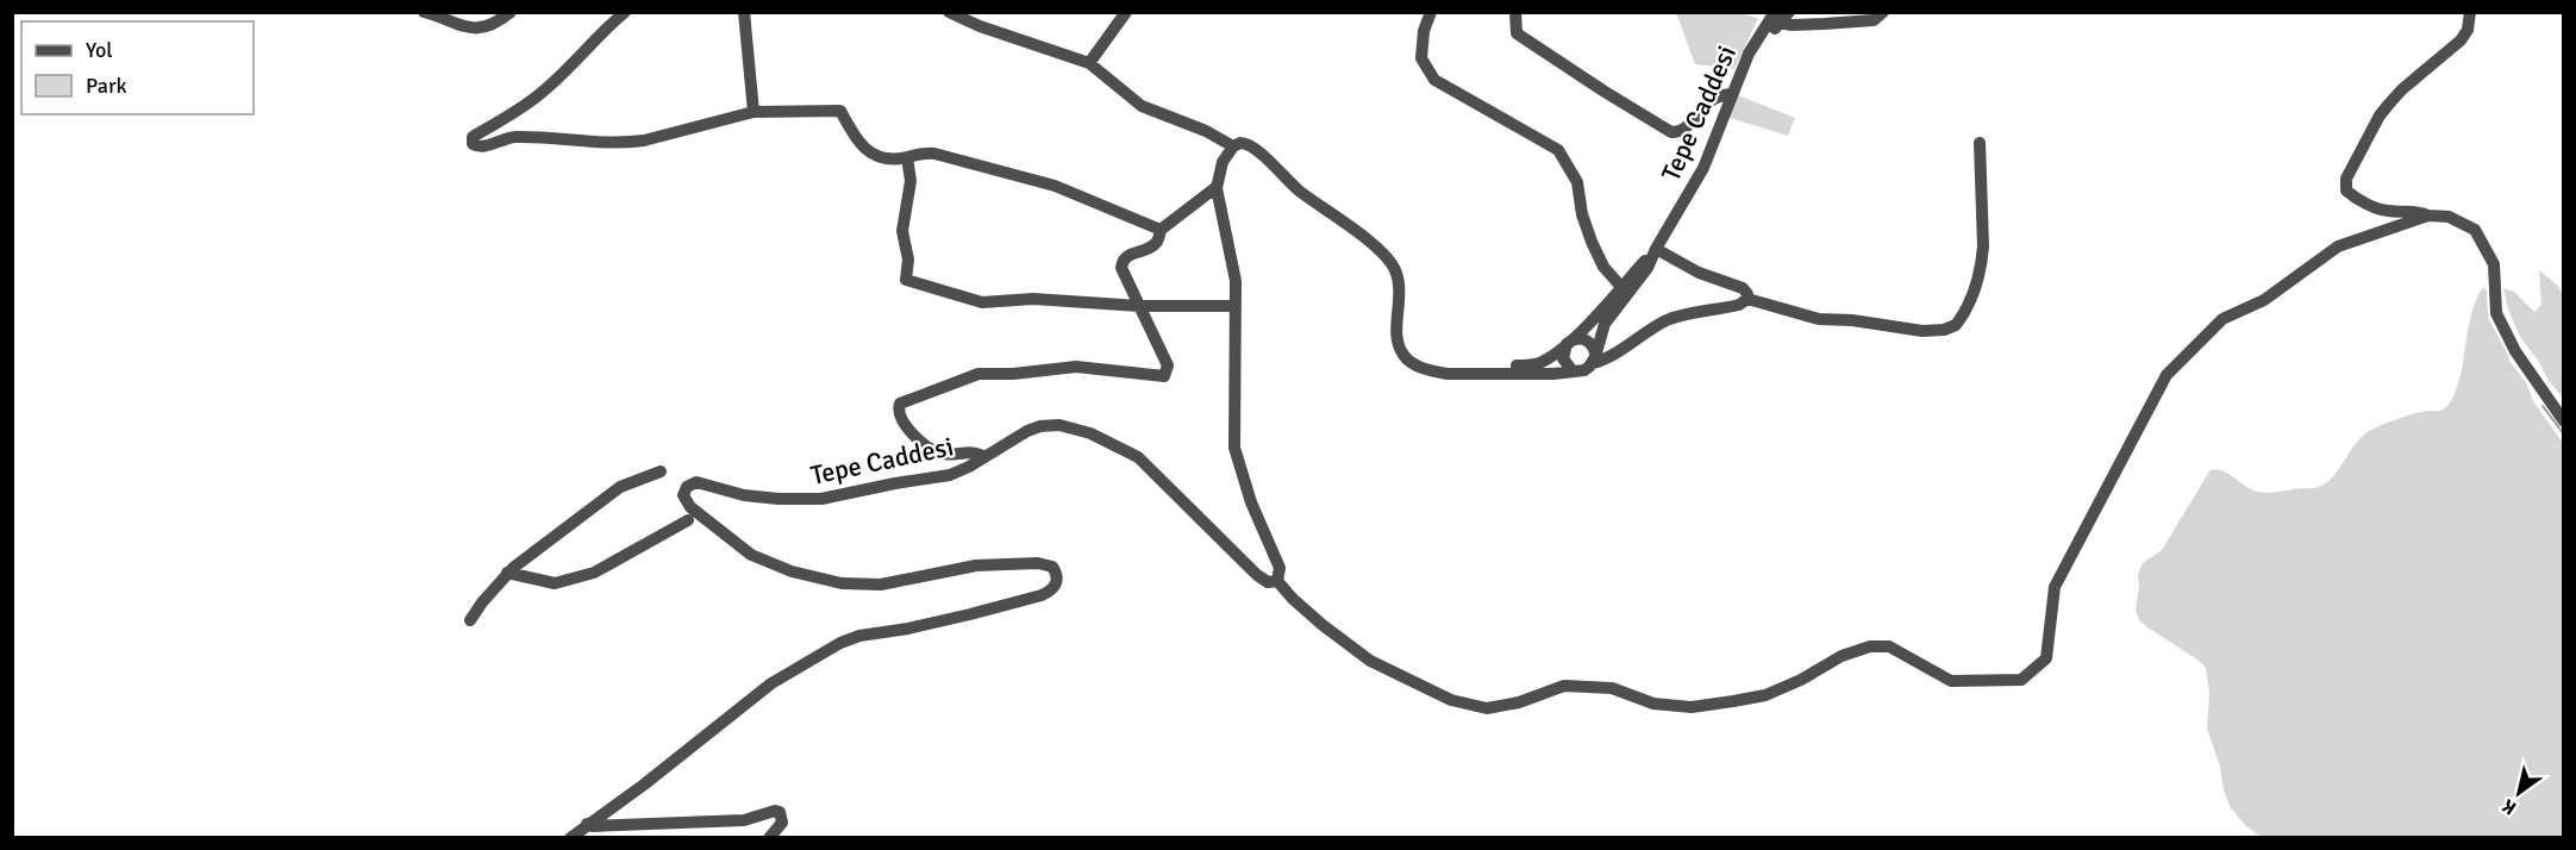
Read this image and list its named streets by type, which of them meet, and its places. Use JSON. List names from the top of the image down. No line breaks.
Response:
{"streets":{"street":["Tepe Caddesi"]},"legend":["Yol","Park"],"north":"bottom left"}
